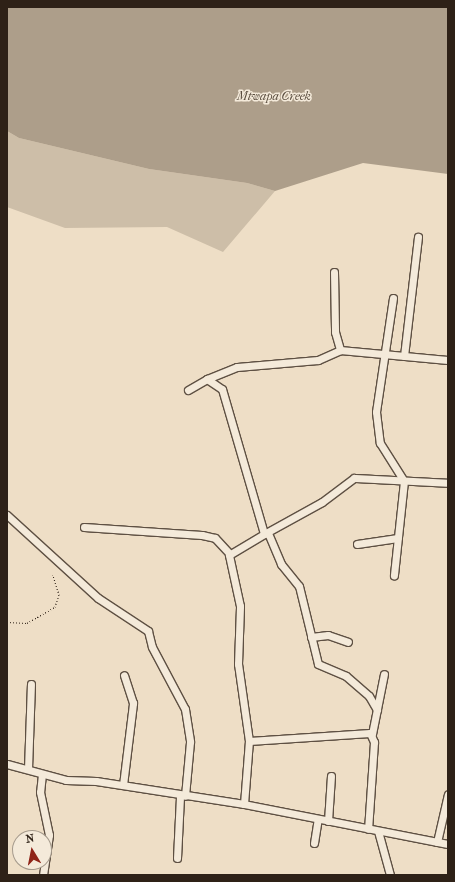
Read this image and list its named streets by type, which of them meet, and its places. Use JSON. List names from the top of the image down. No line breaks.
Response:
{"water":["Mtwapa Creek"],"north":"top"}
